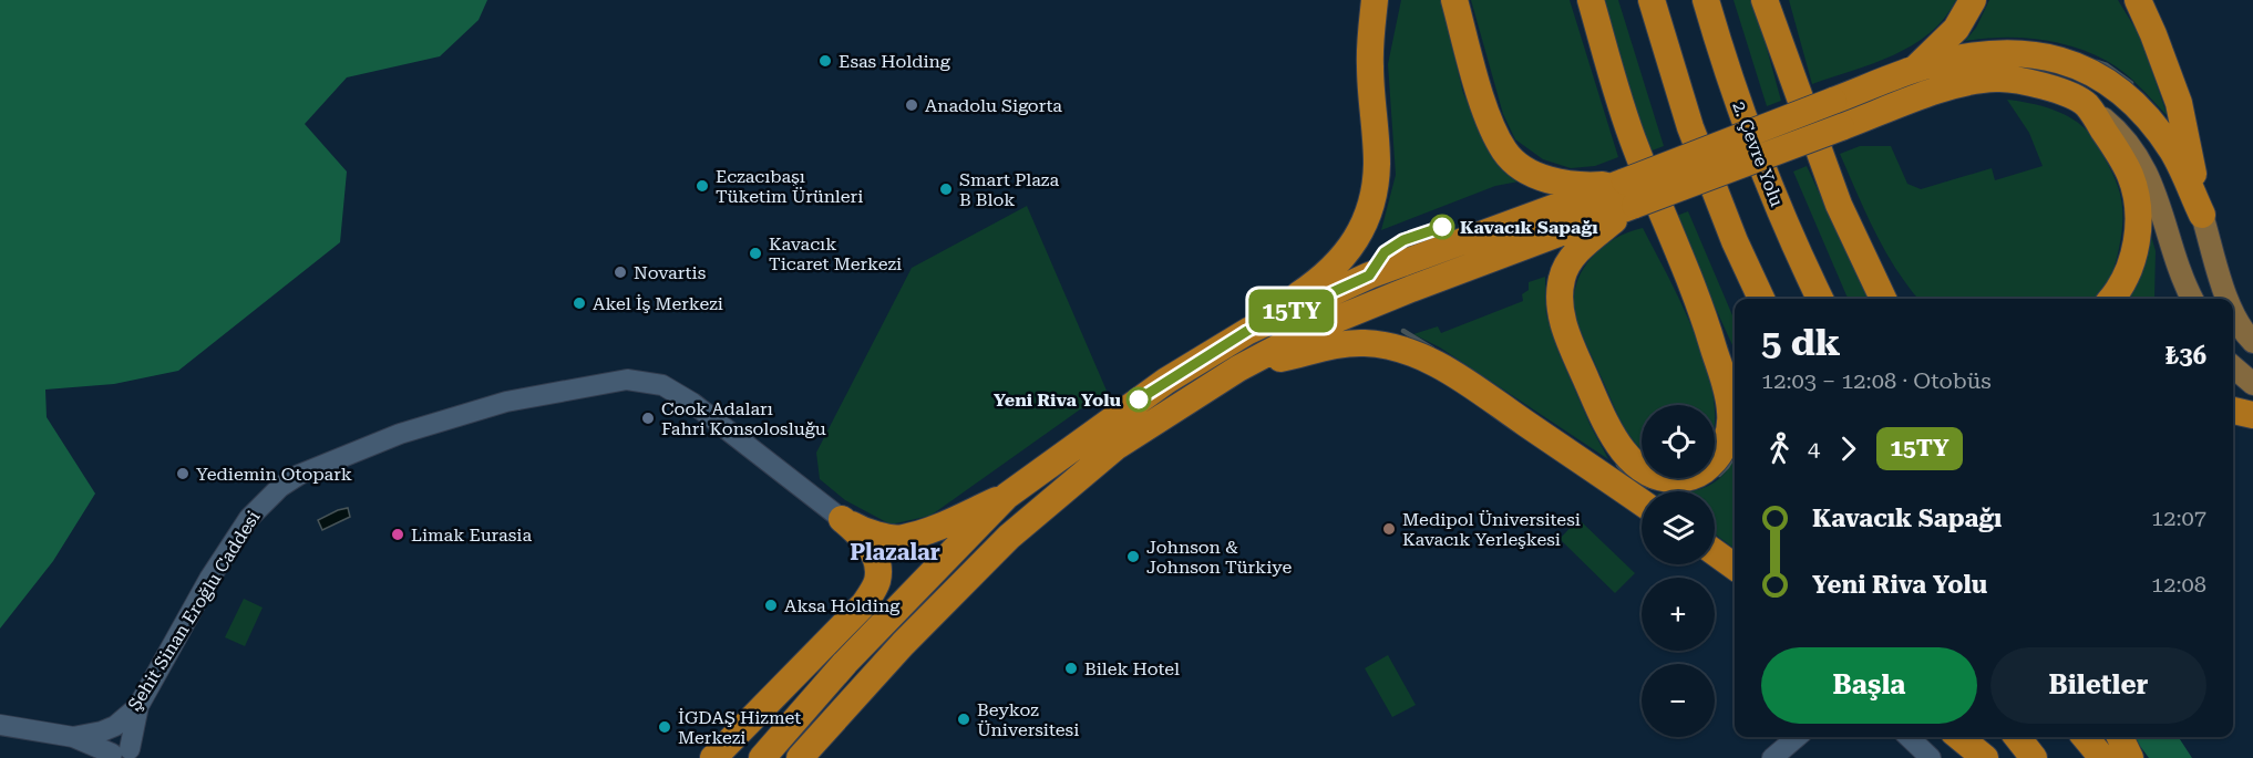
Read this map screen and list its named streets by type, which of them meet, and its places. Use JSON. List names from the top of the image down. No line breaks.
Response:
{"streets":{"highway":["2. Çevre Yolu"],"street":["Şehit Sinan Eroğlu Caddesi"]},"districts":["Plazalar"],"places":["Esas Holding","Anadolu Sigorta","Eczacıbaşı Tüketim Ürünleri","Smart Plaza B Blok","Kavacık Sapağı","Kavacık Ticaret Merkezi","Novartis","Akel İş Merkezi","Yeni Riva Yolu","Cook Adaları Fahri Konsolosluğu","Yediemin Otopark","Medipol Üniversitesi Kavacık Yerleşkesi","Limak Eurasia","Johnson & Johnson Türkiye","Aksa Holding","Bilek Hotel","Beykoz Üniversitesi","İGDAŞ Hizmet Merkezi"],"lines":["bus line 15TY"],"page":{"on_map":"15TY","heading":["5 dk","12:03 – 12:08 · Otobüs","₺36"],"map_buttons":["+","−"],"legs":["4","15TY"],"list":[{"name":"Kavacık Sapağı","value":"12:07"},{"name":"Yeni Riva Yolu","value":"12:08"}],"buttons":["Başla","Biletler"]}}
